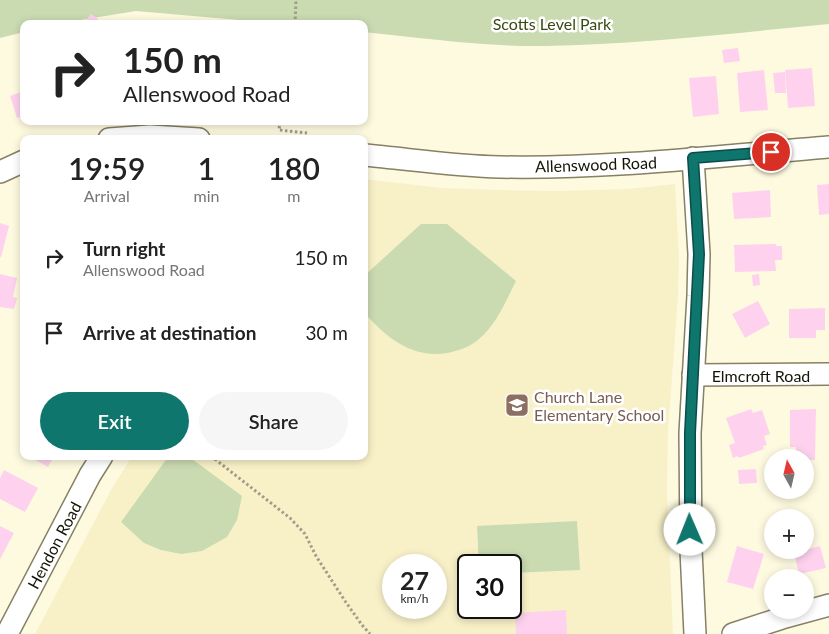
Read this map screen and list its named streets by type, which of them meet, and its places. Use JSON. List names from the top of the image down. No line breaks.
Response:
{"streets":{"street":["Allenswood Road","Elmcroft Road","Hendon Road"]},"parks":["Scotts Level Park"],"places":{"school or university":["Church Lane Elementary School"]},"north":"top","page":{"turn":["150 m","Allenswood Road"],"eta":["19:59","Arrival","1","min","180","m"],"list":[{"name":"Turn right","note":"Allenswood Road","value":"150 m"},{"name":"Arrive at destination","value":"30 m"}],"buttons":["Exit","Share"],"map_buttons":["+","−"],"speed":"27 km/h","limit":"30"}}
